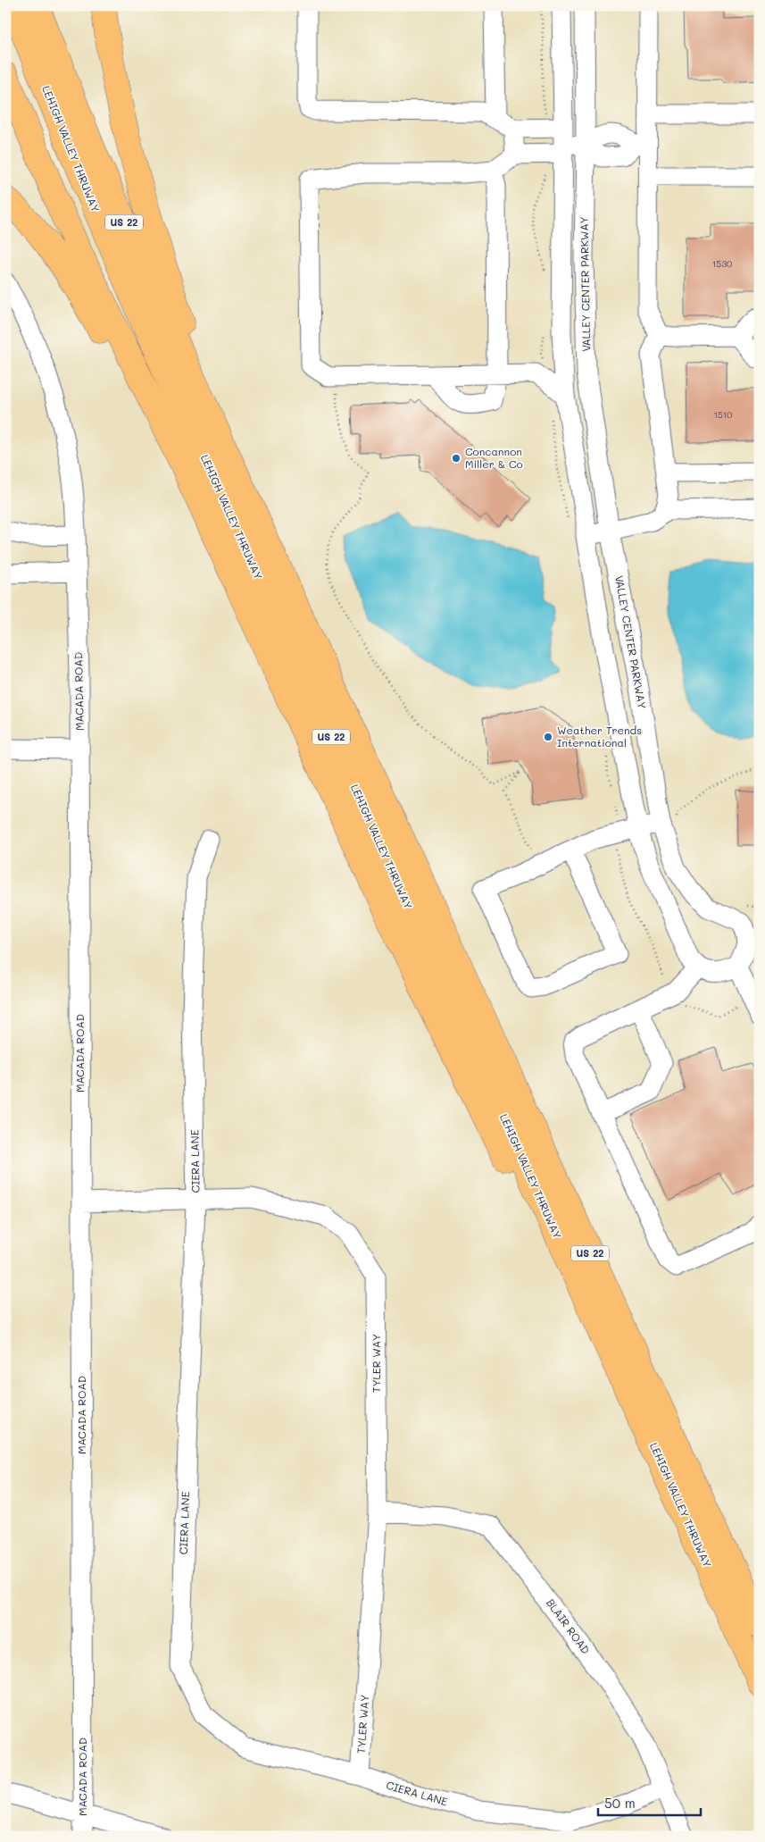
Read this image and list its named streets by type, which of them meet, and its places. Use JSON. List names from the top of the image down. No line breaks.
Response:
{"streets":{"highway":["LEHIGH VALLEY THRUWAY","US 22"],"street":["VALLEY CENTER PARKWAY","MACADA ROAD","CIERA LANE","TYLER WAY","BLAIR ROAD"]},"crossings":[["MACADA ROAD","TYLER WAY"],["CIERA LANE","TYLER WAY"],["CIERA LANE","BLAIR ROAD"],["TYLER WAY","BLAIR ROAD"]],"places":["Concannon Miller & Co","Weather Trends International"],"house_numbers":["1530","1510"],"scale_bar":"50 m"}
